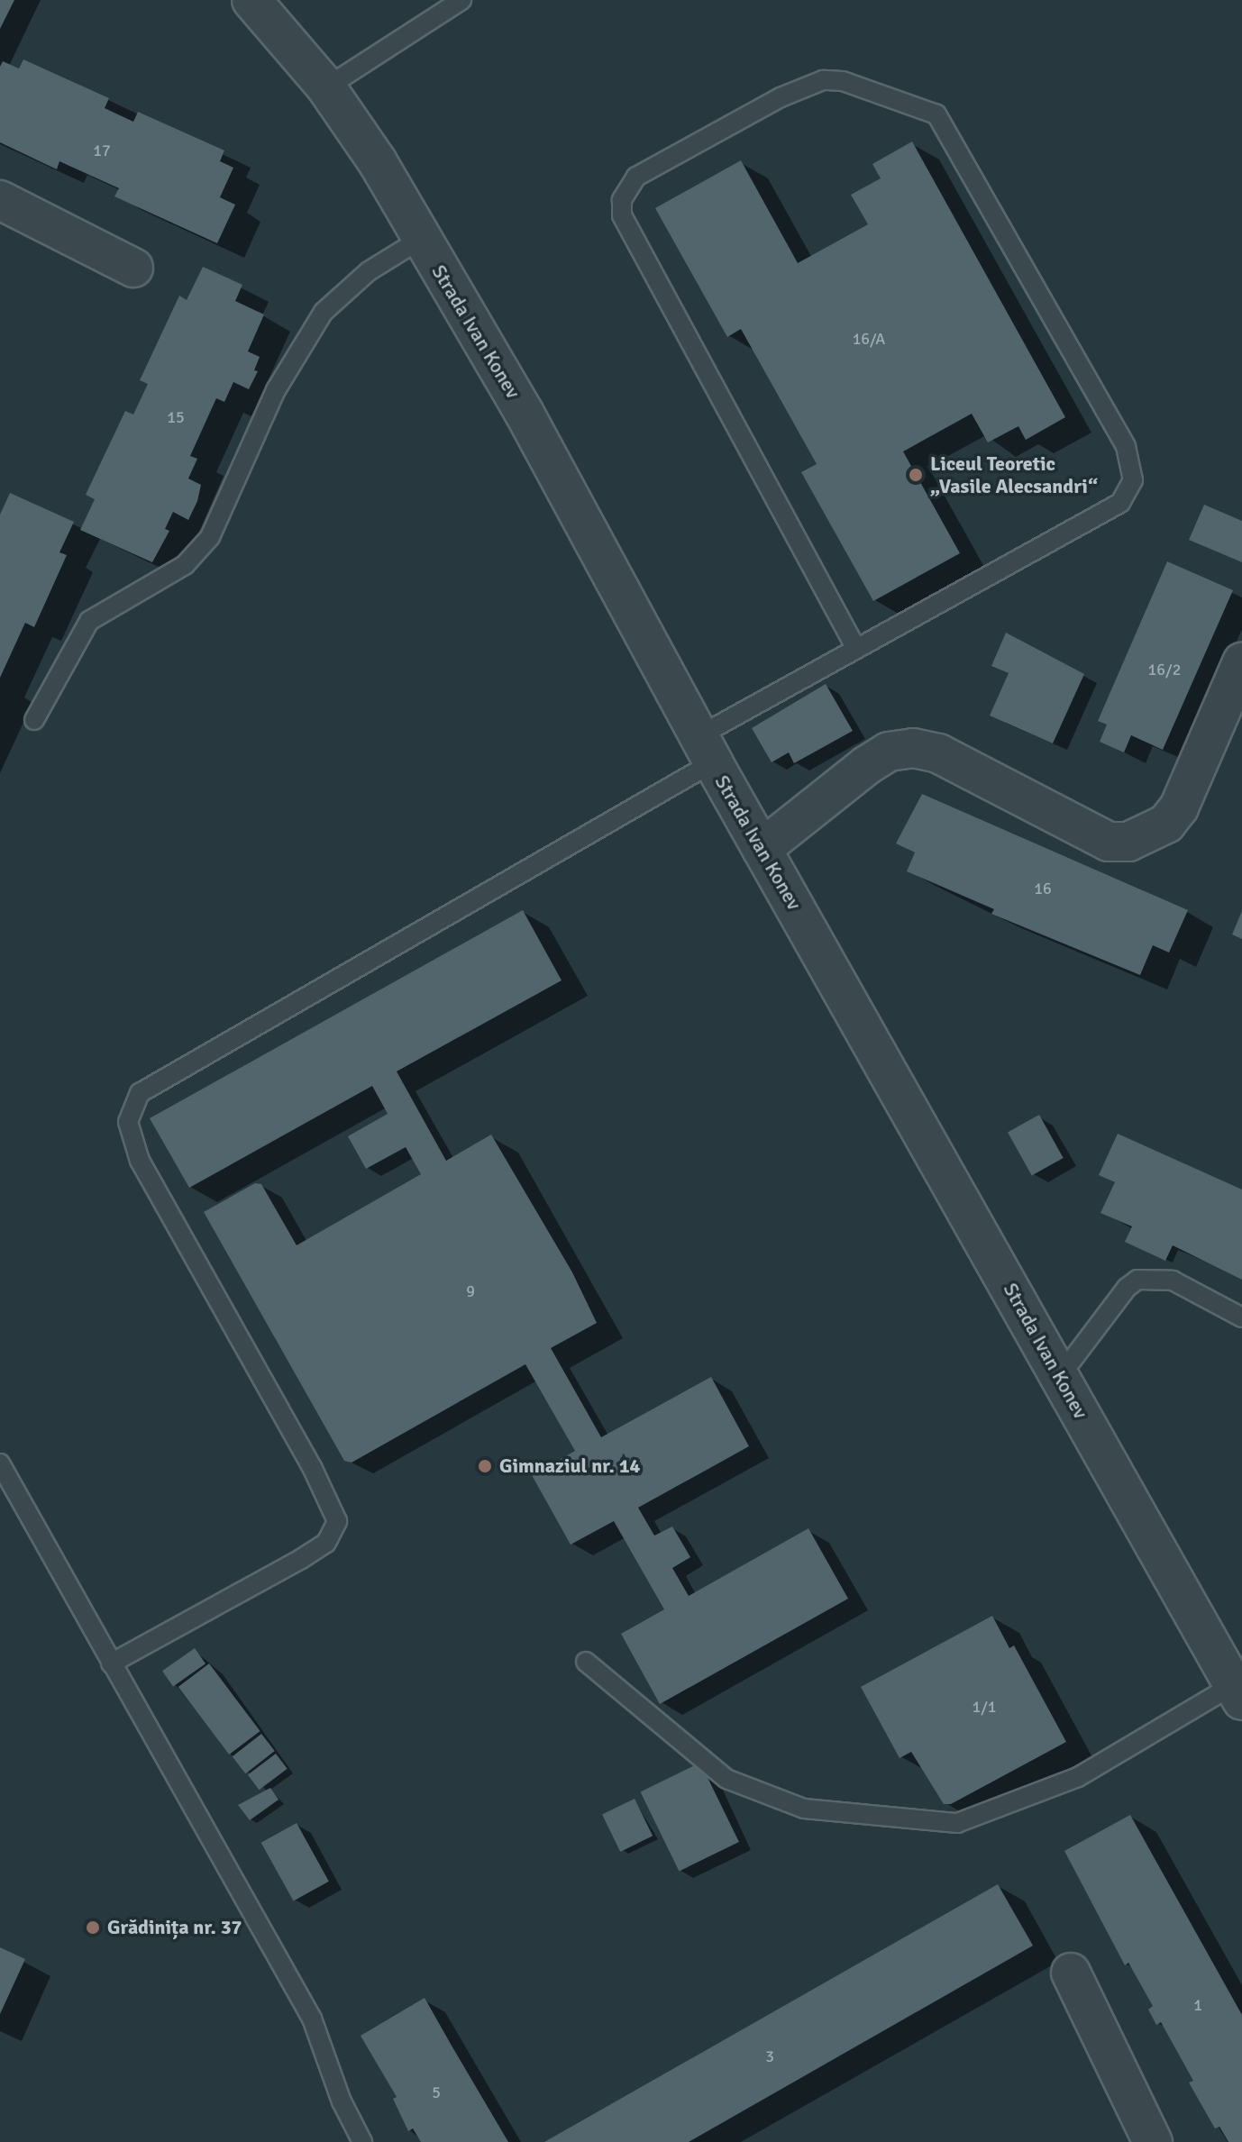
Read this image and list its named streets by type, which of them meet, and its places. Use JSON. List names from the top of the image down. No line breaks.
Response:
{"streets":{"street":["Strada Ivan Konev"]},"places":["Liceul Teoretic „Vasile Alecsandri“","Gimnaziul nr. 14","Grădinița nr. 37"],"house_numbers":["17","16/A","15","16/2","16","9","1/1","1","3","5"]}
